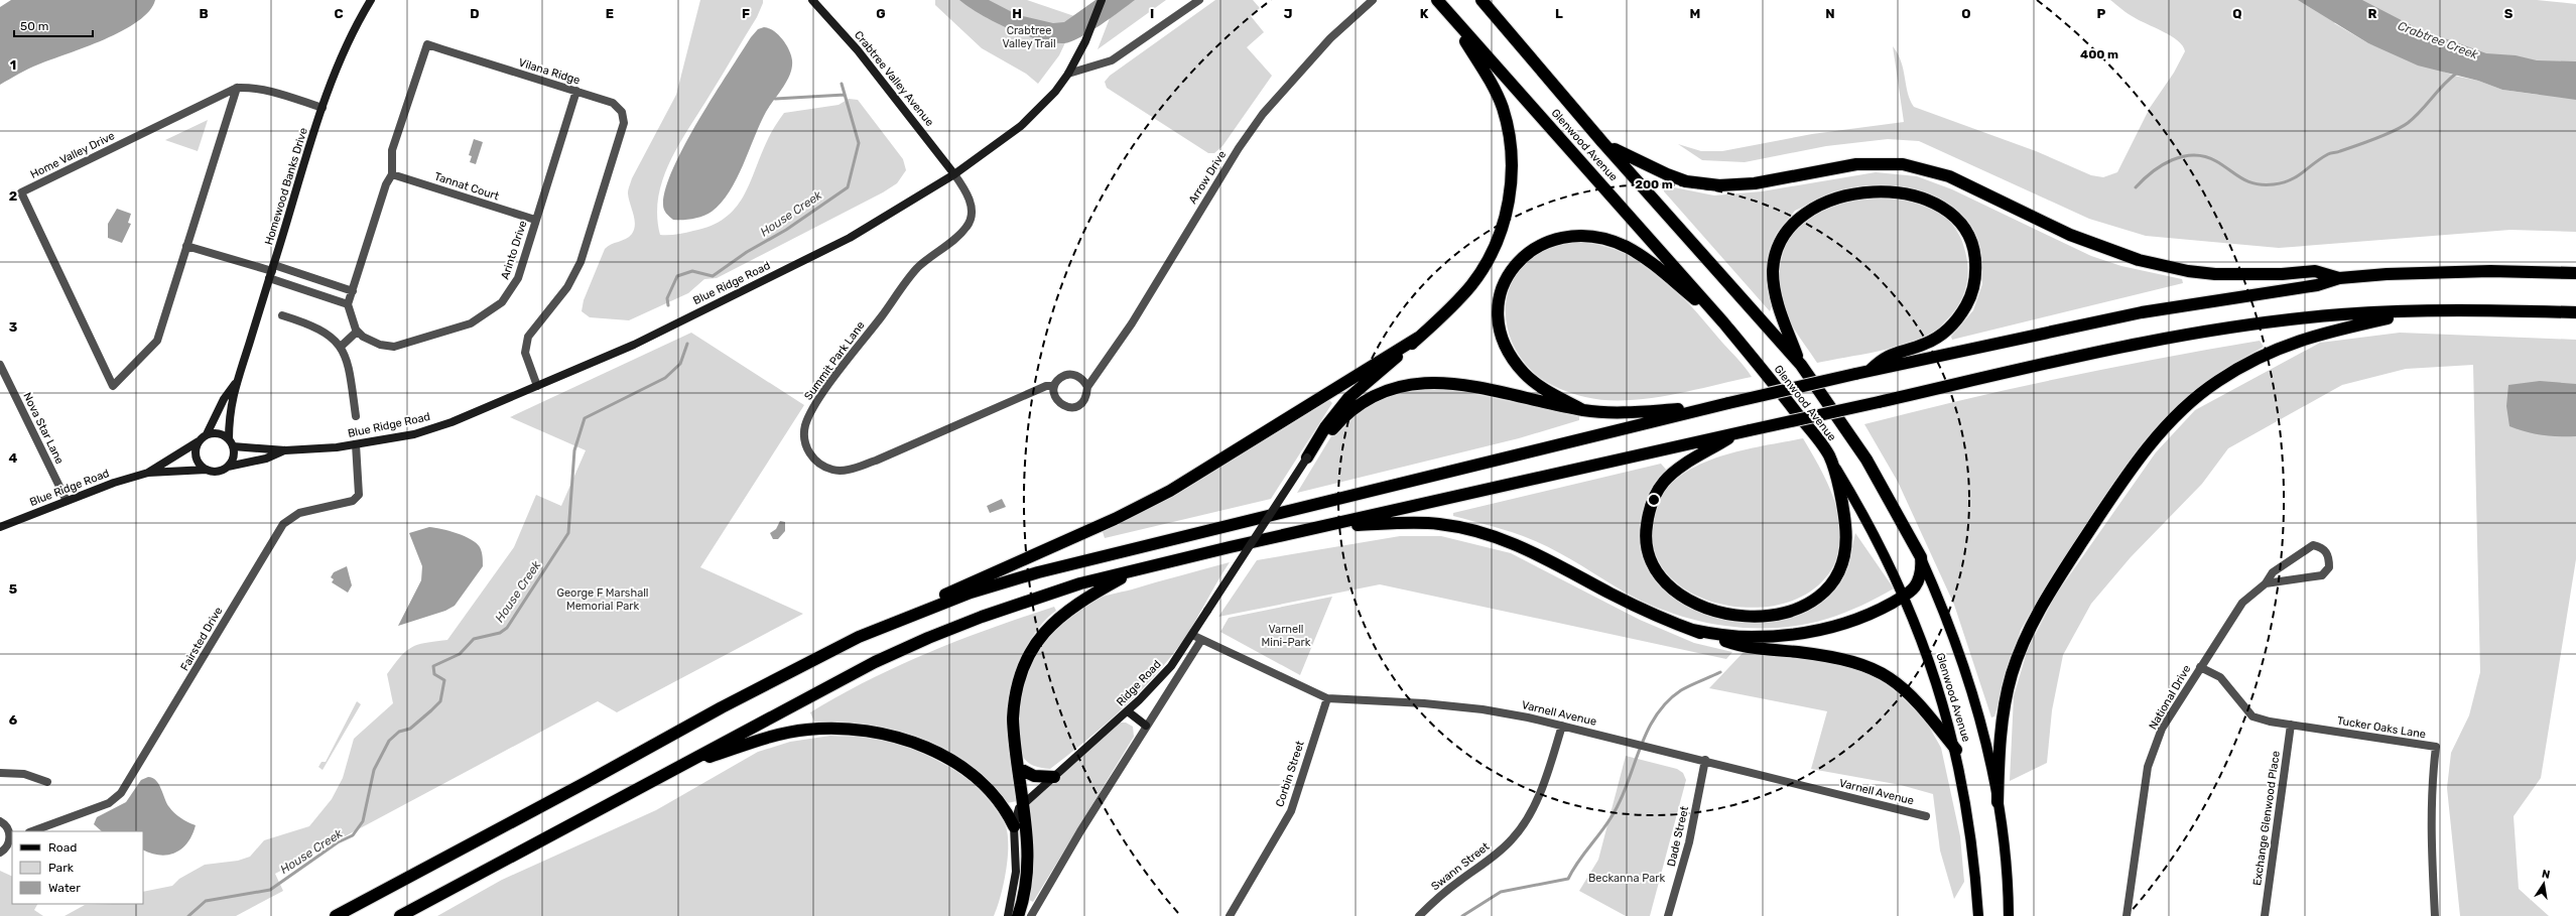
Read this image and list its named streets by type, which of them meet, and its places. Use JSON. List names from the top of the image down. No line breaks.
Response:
{"streets":{"highway":["Glenwood Avenue"],"main road":["Crabtree Valley Avenue","Homewood Banks Drive","Blue Ridge Road","Ridge Road"],"street":["Vilana Ridge","Home Valley Drive","Arrow Drive","Tannat Court","Arinto Drive","Summit Park Lane","Nova Star Lane","Fairsted Drive","National Drive","Varnell Avenue","Tucker Oaks Lane","Corbin Street","Exchange Glenwood Place","Dade Street","Swann Street"]},"crossings":[["Vilana Ridge","Tannat Court"],["Vilana Ridge","Arinto Drive"],["Vilana Ridge","Blue Ridge Road"],["Crabtree Valley Avenue","Blue Ridge Road"],["Crabtree Valley Avenue","Summit Park Lane"],["Arrow Drive","Summit Park Lane"],["Homewood Banks Drive","Blue Ridge Road"],["Tannat Court","Arinto Drive"],["Blue Ridge Road","Summit Park Lane"],["Blue Ridge Road","Nova Star Lane"],["Blue Ridge Road","Fairsted Drive"],["Ridge Road","Varnell Avenue"],["National Drive","Tucker Oaks Lane"],["Varnell Avenue","Corbin Street"],["Varnell Avenue","Dade Street"],["Varnell Avenue","Swann Street"],["Tucker Oaks Lane","Exchange Glenwood Place"]],"water":["Crabtree Creek","House Creek"],"parks":["Crabtree Valley Trail","George F Marshall Memorial Park","Varnell Mini-Park","Beckanna Park"],"legend":["Road","Park","Water"],"scale_bar":"50 m","north":"top","grid":{"columns":["B","C","D","E","F","G","H","I","J","K","L","M","N","O","P","Q","R","S"],"rows":["1","2","3","4","5","6"]},"rings":["400 m","200 m"]}
